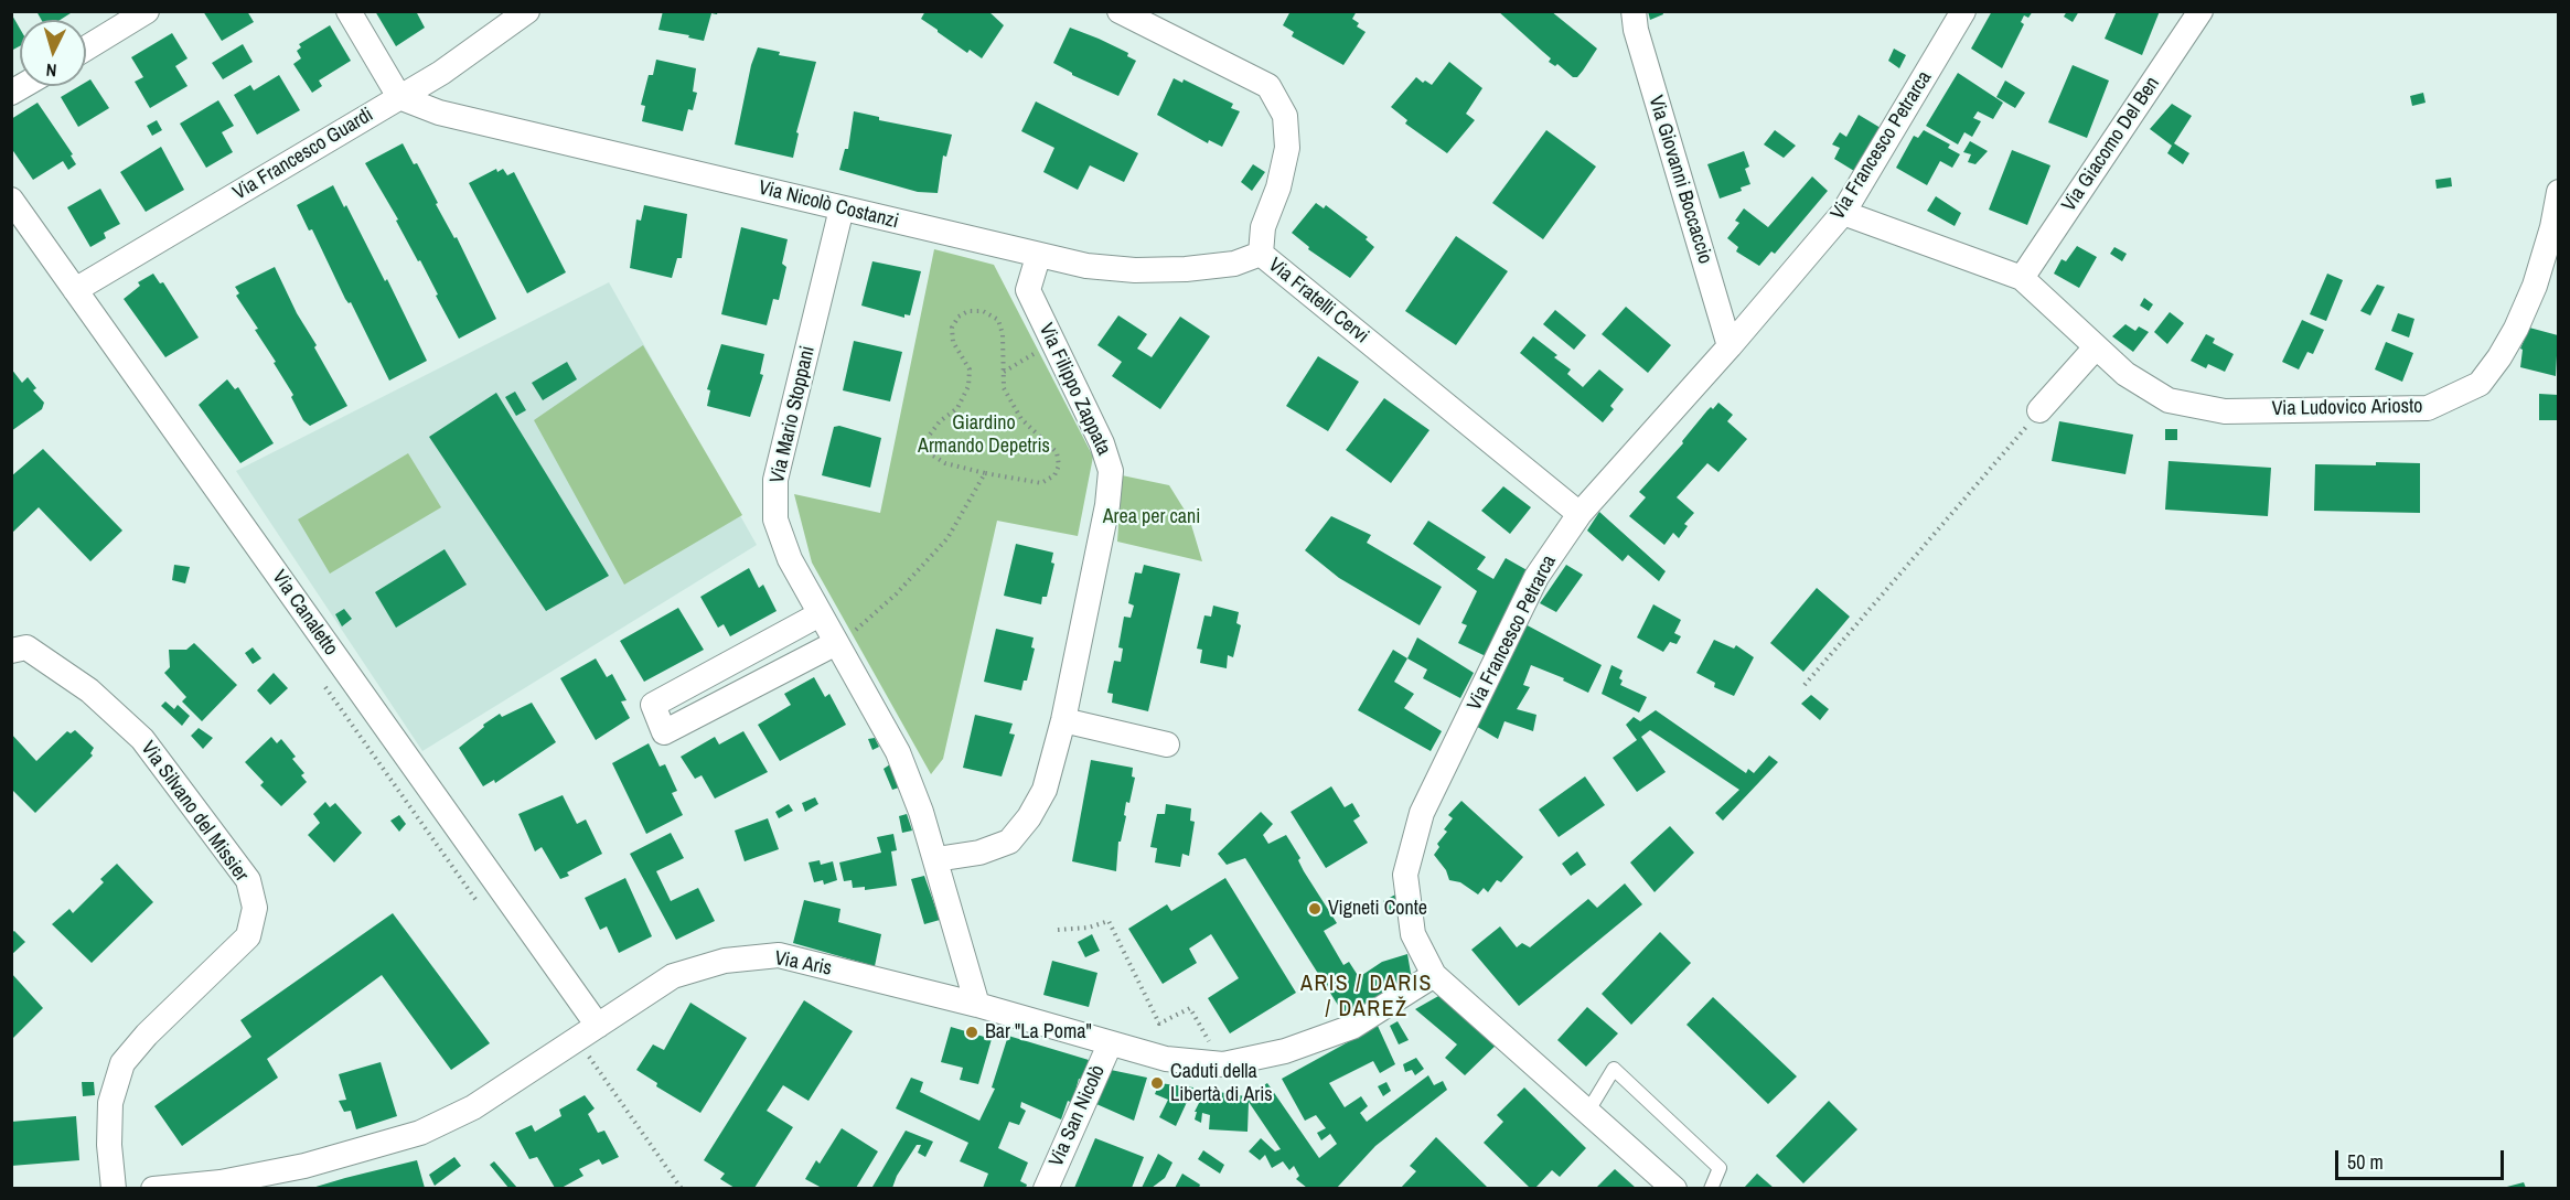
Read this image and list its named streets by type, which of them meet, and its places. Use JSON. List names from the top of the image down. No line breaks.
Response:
{"streets":{"street":["Via Giacomo Del Ben","Via Francesco Petrarca","Via Francesco Guardi","Via Giovanni Boccaccio","Via Nicolò Costanzi","Via Fratelli Cervi","Via Filippo Zappata","Via Ludovico Ariosto","Via Mario Stoppani","Via Canaletto","Via Silvano del Missier","Via Aris","Via San Nicolò"]},"crossings":[["Via Giacomo Del Ben","Via Ludovico Ariosto"],["Via Francesco Petrarca","Via Giovanni Boccaccio"],["Via Francesco Petrarca","Via Fratelli Cervi"],["Via Francesco Petrarca","Via Ludovico Ariosto"],["Via Francesco Petrarca","Via Aris"],["Via Francesco Guardi","Via Nicolò Costanzi"],["Via Francesco Guardi","Via Canaletto"],["Via Nicolò Costanzi","Via Fratelli Cervi"],["Via Nicolò Costanzi","Via Filippo Zappata"],["Via Nicolò Costanzi","Via Mario Stoppani"],["Via Filippo Zappata","Via Mario Stoppani"],["Via Mario Stoppani","Via Aris"],["Via Canaletto","Via Aris"],["Via Aris","Via San Nicolò"]],"districts":["ARIS / DARIS / DAREŽ"],"parks":["Giardino Armando Depetris","Area per cani"],"places":["Vigneti Conte","Bar \"La Poma\"","Caduti della Libertà di Aris"],"scale_bar":"50 m","north":"bottom"}
